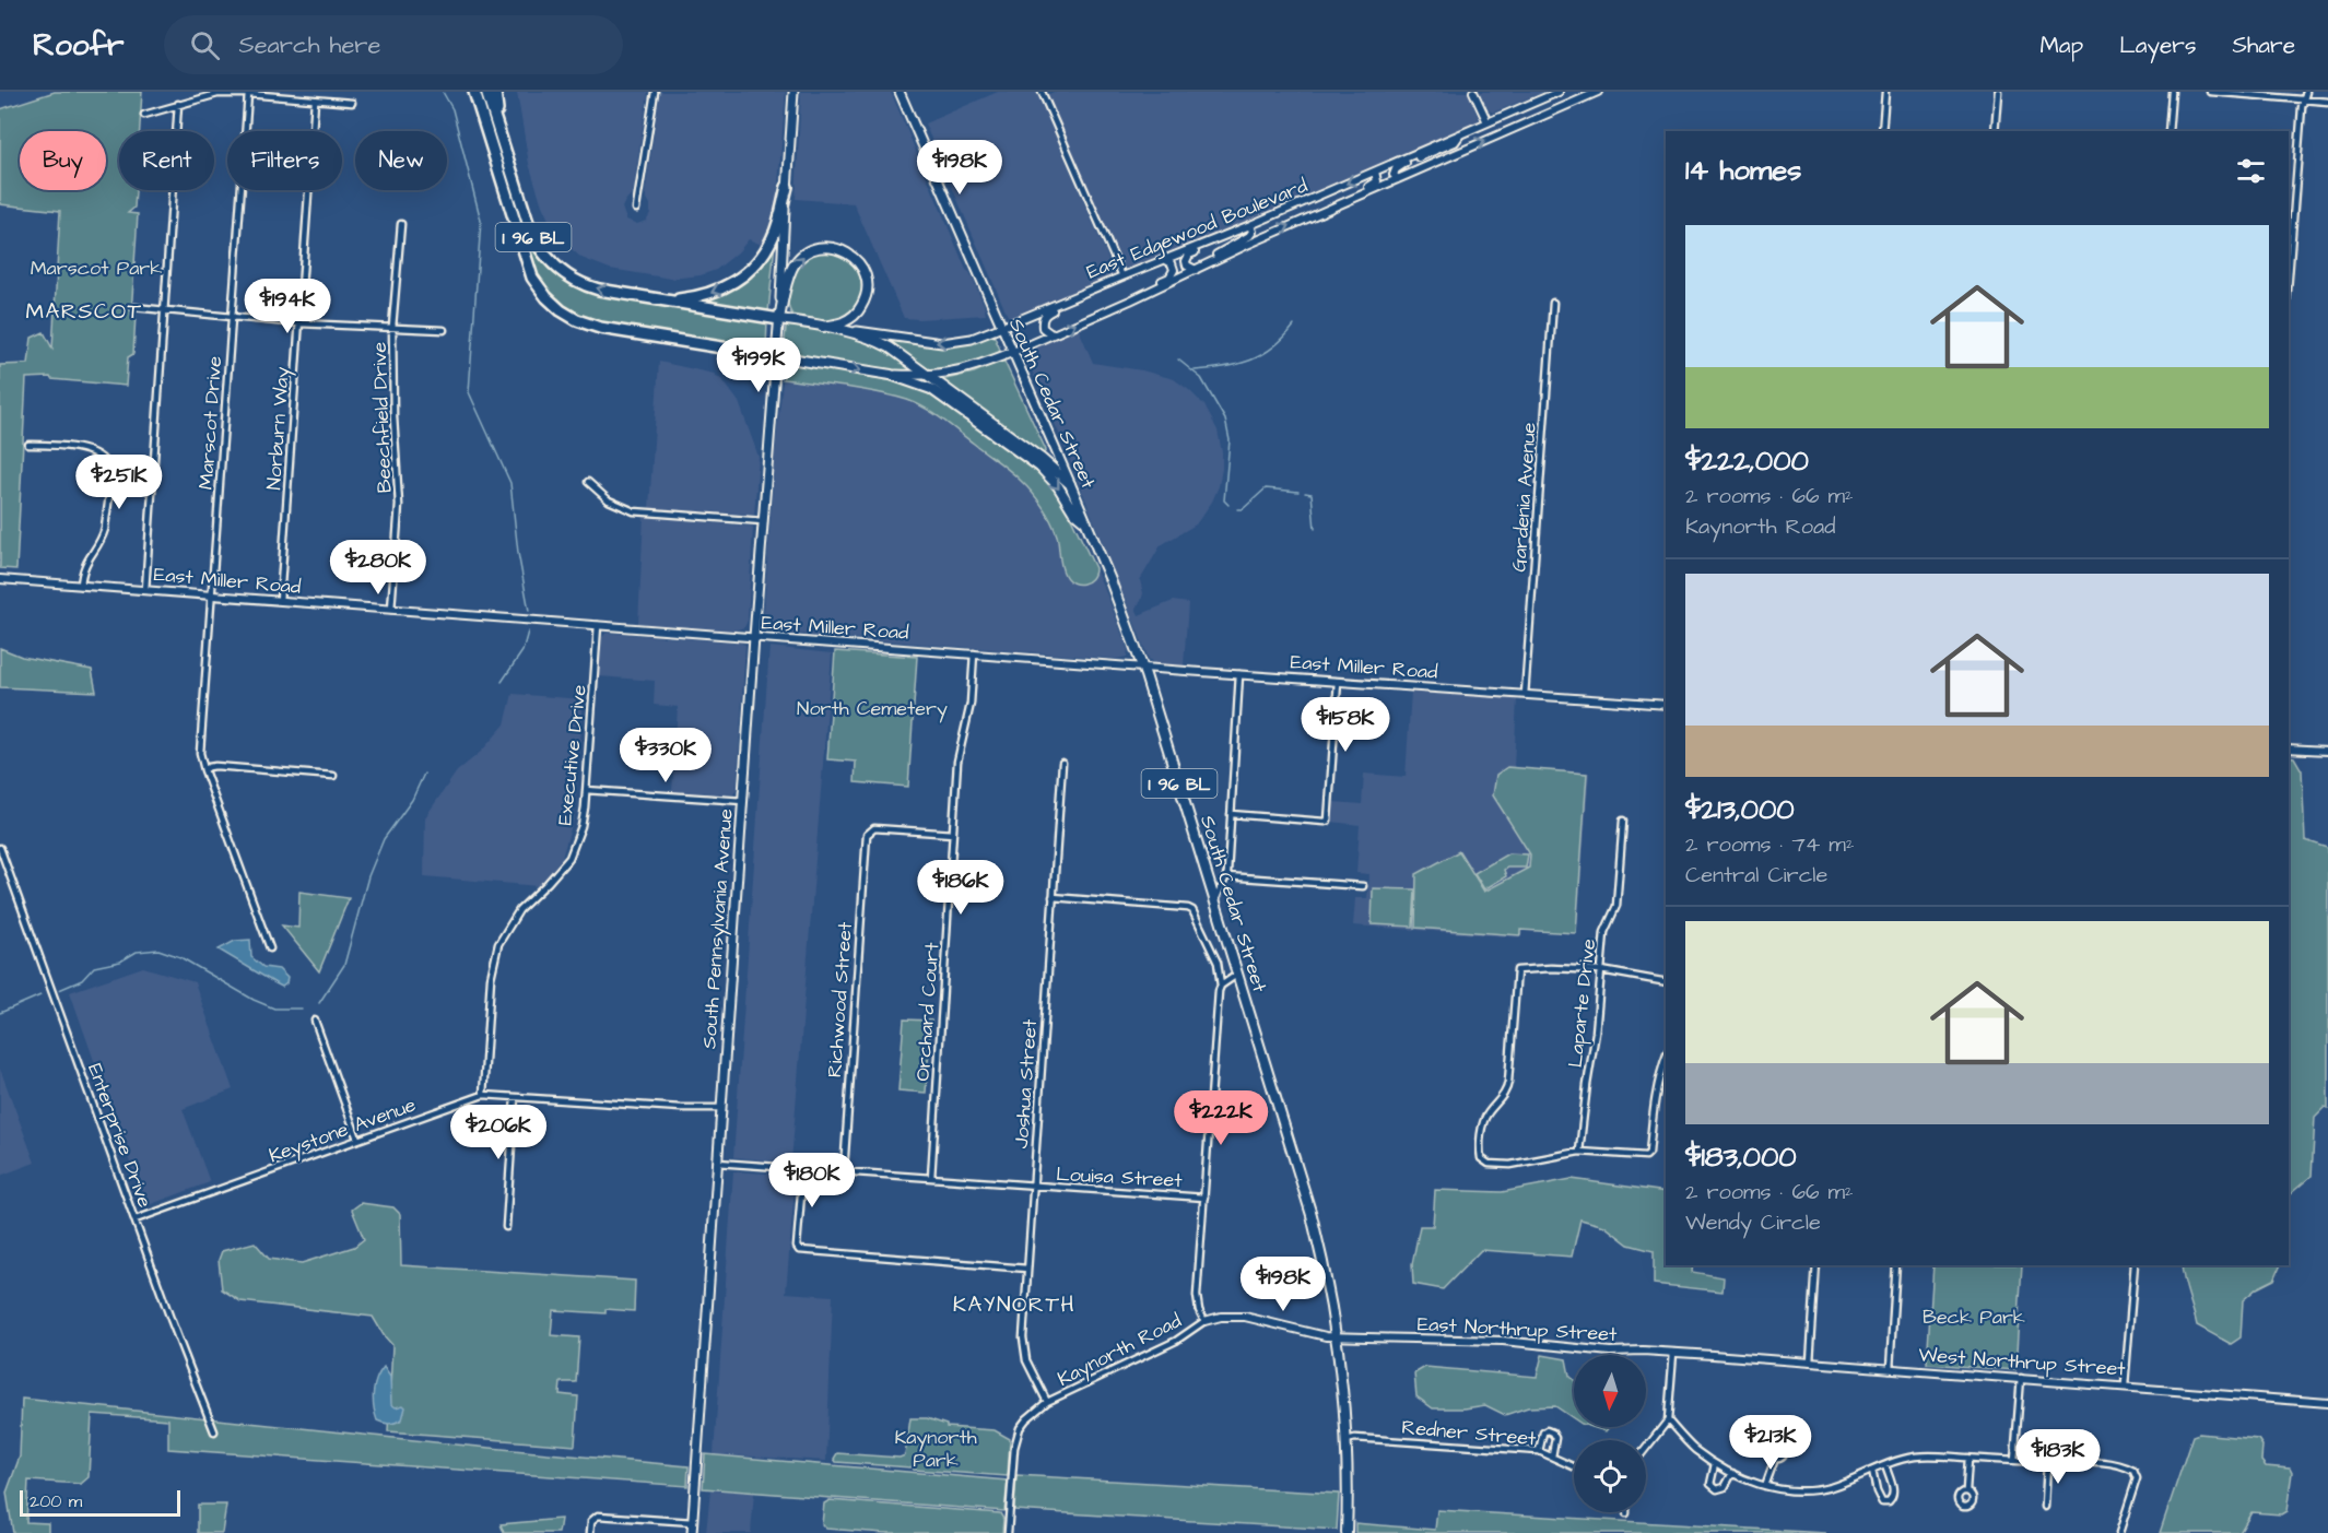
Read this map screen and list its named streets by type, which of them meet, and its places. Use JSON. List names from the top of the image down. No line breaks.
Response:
{"streets":{"highway":["I 96 BL"],"main road":["East Edgewood Boulevard","South Cedar Street","South Pennsylvania Avenue"],"street":["Beechfield Drive","Marscot Drive","Norburn Way","Gardenia Avenue","East Miller Road","Executive Drive","Richwood Street","Laparte Drive","Orchard Court","Joshua Street","Keystone Avenue","Enterprise Drive","Louisa Street","East Northrup Street","Kaynorth Road","West Northrup Street","Redner Street"]},"crossings":[["East Edgewood Boulevard","I 96 BL"],["East Edgewood Boulevard","South Cedar Street"],["I 96 BL","South Cedar Street"],["I 96 BL","South Pennsylvania Avenue"],["South Cedar Street","East Miller Road"],["South Cedar Street","East Northrup Street"],["South Cedar Street","Redner Street"],["Beechfield Drive","East Miller Road"],["Marscot Drive","East Miller Road"],["Norburn Way","East Miller Road"],["Gardenia Avenue","East Miller Road"],["East Miller Road","Executive Drive"],["East Miller Road","South Pennsylvania Avenue"],["East Miller Road","Orchard Court"],["Executive Drive","Keystone Avenue"],["South Pennsylvania Avenue","Keystone Avenue"],["South Pennsylvania Avenue","Louisa Street"],["Richwood Street","Orchard Court"],["Richwood Street","Louisa Street"],["Orchard Court","Louisa Street"],["Joshua Street","Louisa Street"],["Joshua Street","Kaynorth Road"],["Keystone Avenue","Enterprise Drive"],["Louisa Street","Kaynorth Road"],["East Northrup Street","Kaynorth Road"],["East Northrup Street","West Northrup Street"]],"districts":["MARSCOT","KAYNORTH"],"parks":["Marscot Park","North Cemetery","Beck Park","Kaynorth Park"],"scale_bar":"200 m","north":"bottom","page":{"header":"Roofr","search":"Search here","nav":["Map","Layers","Share"],"chip":["Buy","Rent","Filters","New"],"heading":"14 homes","price":["$198K","$194K","$199K","$251K","$280K","$158K","$330K","$186K","$222K","$206K","$180K","$198K","$213K","$183K"],"list":[{"name":"$222,000","note":"2 rooms · 66 m² · Kaynorth Road"},{"name":"$213,000","note":"2 rooms · 74 m² · Central Circle"},{"name":"$183,000","note":"2 rooms · 66 m² · Wendy Circle"}],"scale":"200 m"}}
